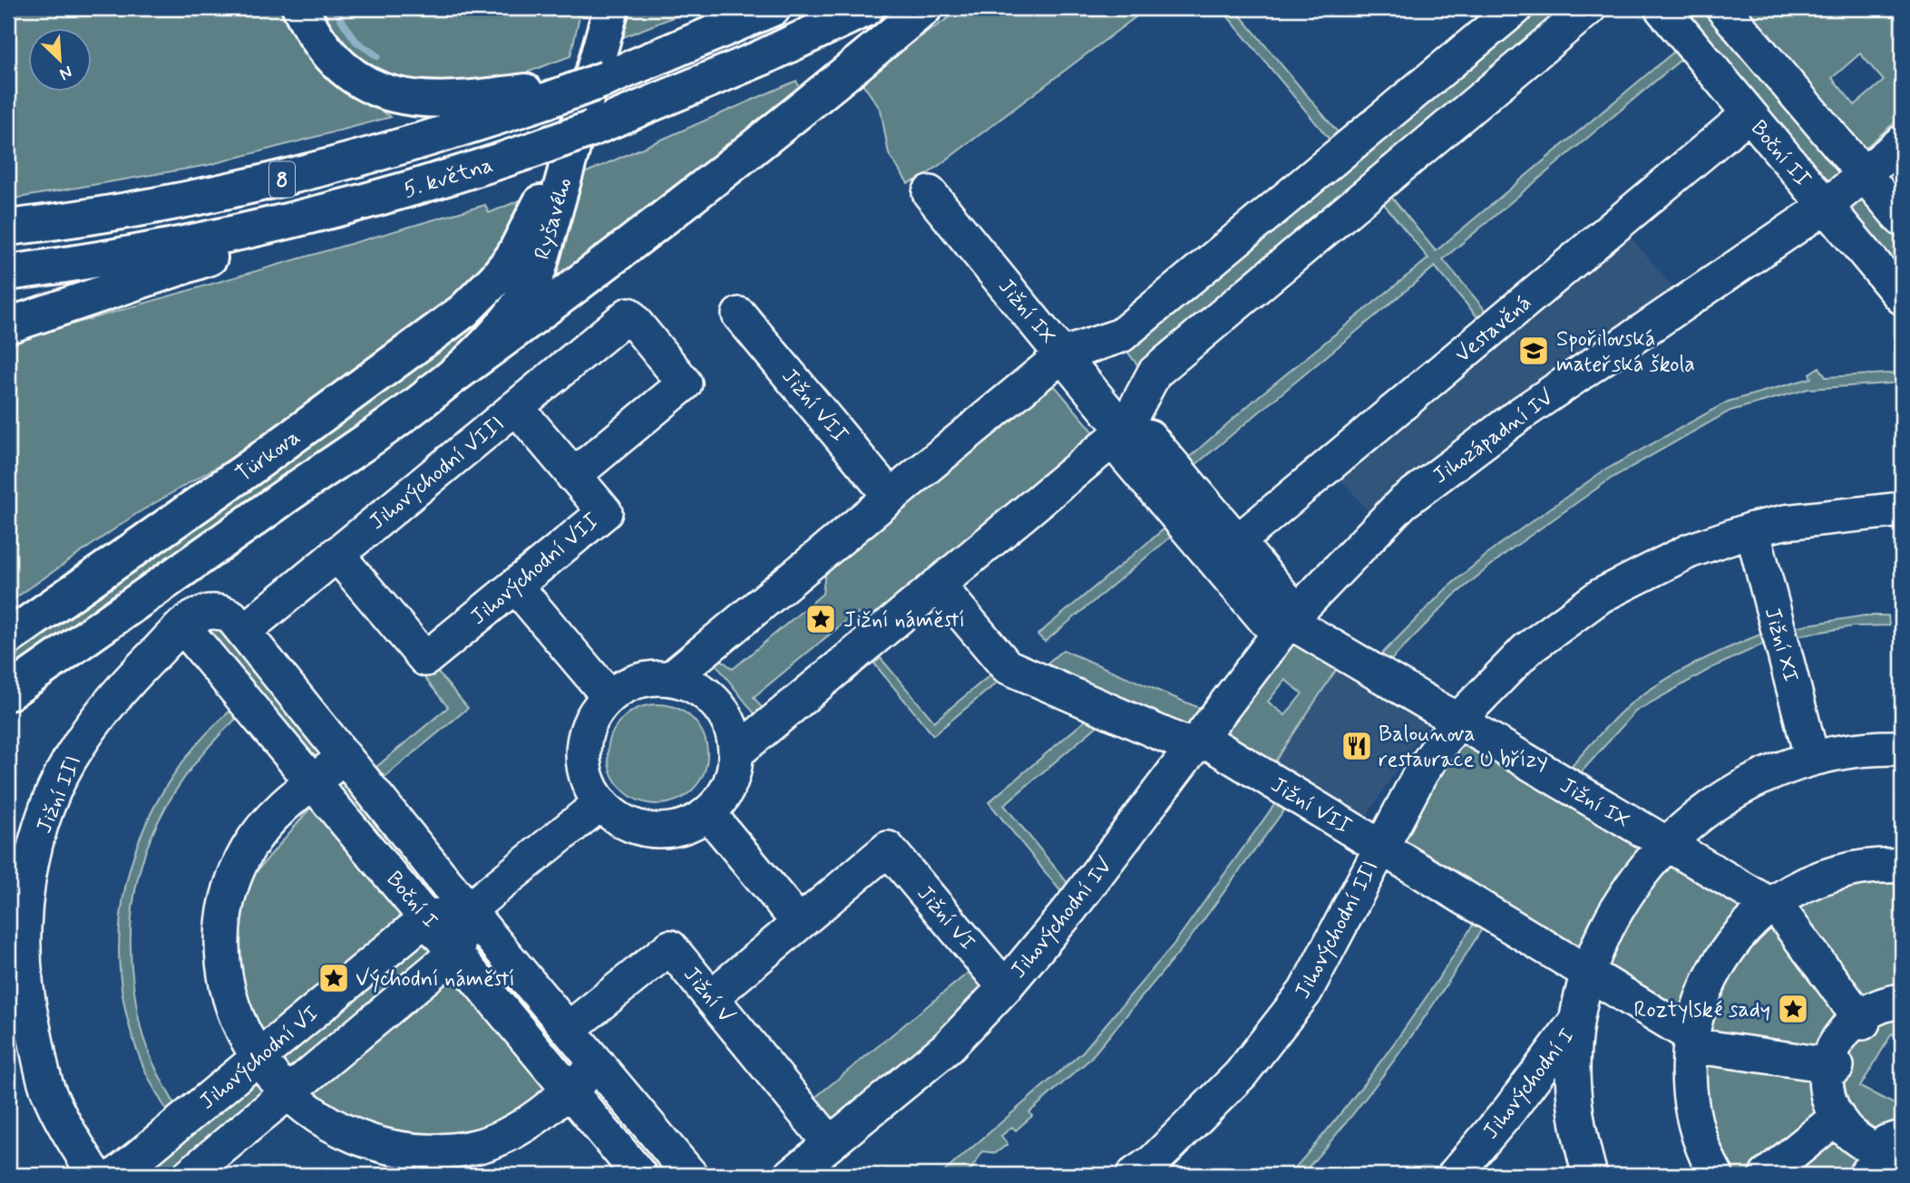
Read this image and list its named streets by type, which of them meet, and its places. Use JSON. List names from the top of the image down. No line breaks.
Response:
{"streets":{"main road":["5. května","8","Ryšavého","Türkova"],"street":["Boční II","Jižní IX","Vestavěná","Jižní VII","Jihozápadní IV","Jihovýchodní VIII","Jihovýchodní VII","Jižní XI","Jižní III","Boční I","Jižní VI","Jihovýchodní IV","Jihovýchodní III","Jižní V","Jihovýchodní VI","Jihovýchodní I"]},"crossings":[["Boční II","Vestavěná"],["Boční II","Jihozápadní IV"],["Ryšavého","Türkova"],["Jižní IX","Jihozápadní IV"],["Jižní IX","Jihovýchodní IV"],["Jižní IX","Jihovýchodní III"],["Jižní VII","Jihovýchodní IV"],["Jižní VII","Jihovýchodní III"],["Jihozápadní IV","Jihovýchodní IV"],["Jihovýchodní VIII","Jihovýchodní VII"],["Jihovýchodní VIII","Jižní III"],["Jihovýchodní VIII","Boční I"],["Jižní XI","Jihovýchodní III"],["Jižní III","Boční I"],["Boční I","Jižní V"],["Boční I","Jihovýchodní VI"],["Jižní VI","Jihovýchodní IV"],["Jihovýchodní IV","Jižní V"]],"places":{"school or university":["Spořilovská mateřská škola"],"place":["Jižní náměstí","Východní náměstí","Roztylské sady"],"restaurant":["Balounova restaurace U břízy"]},"north":"bottom right"}
